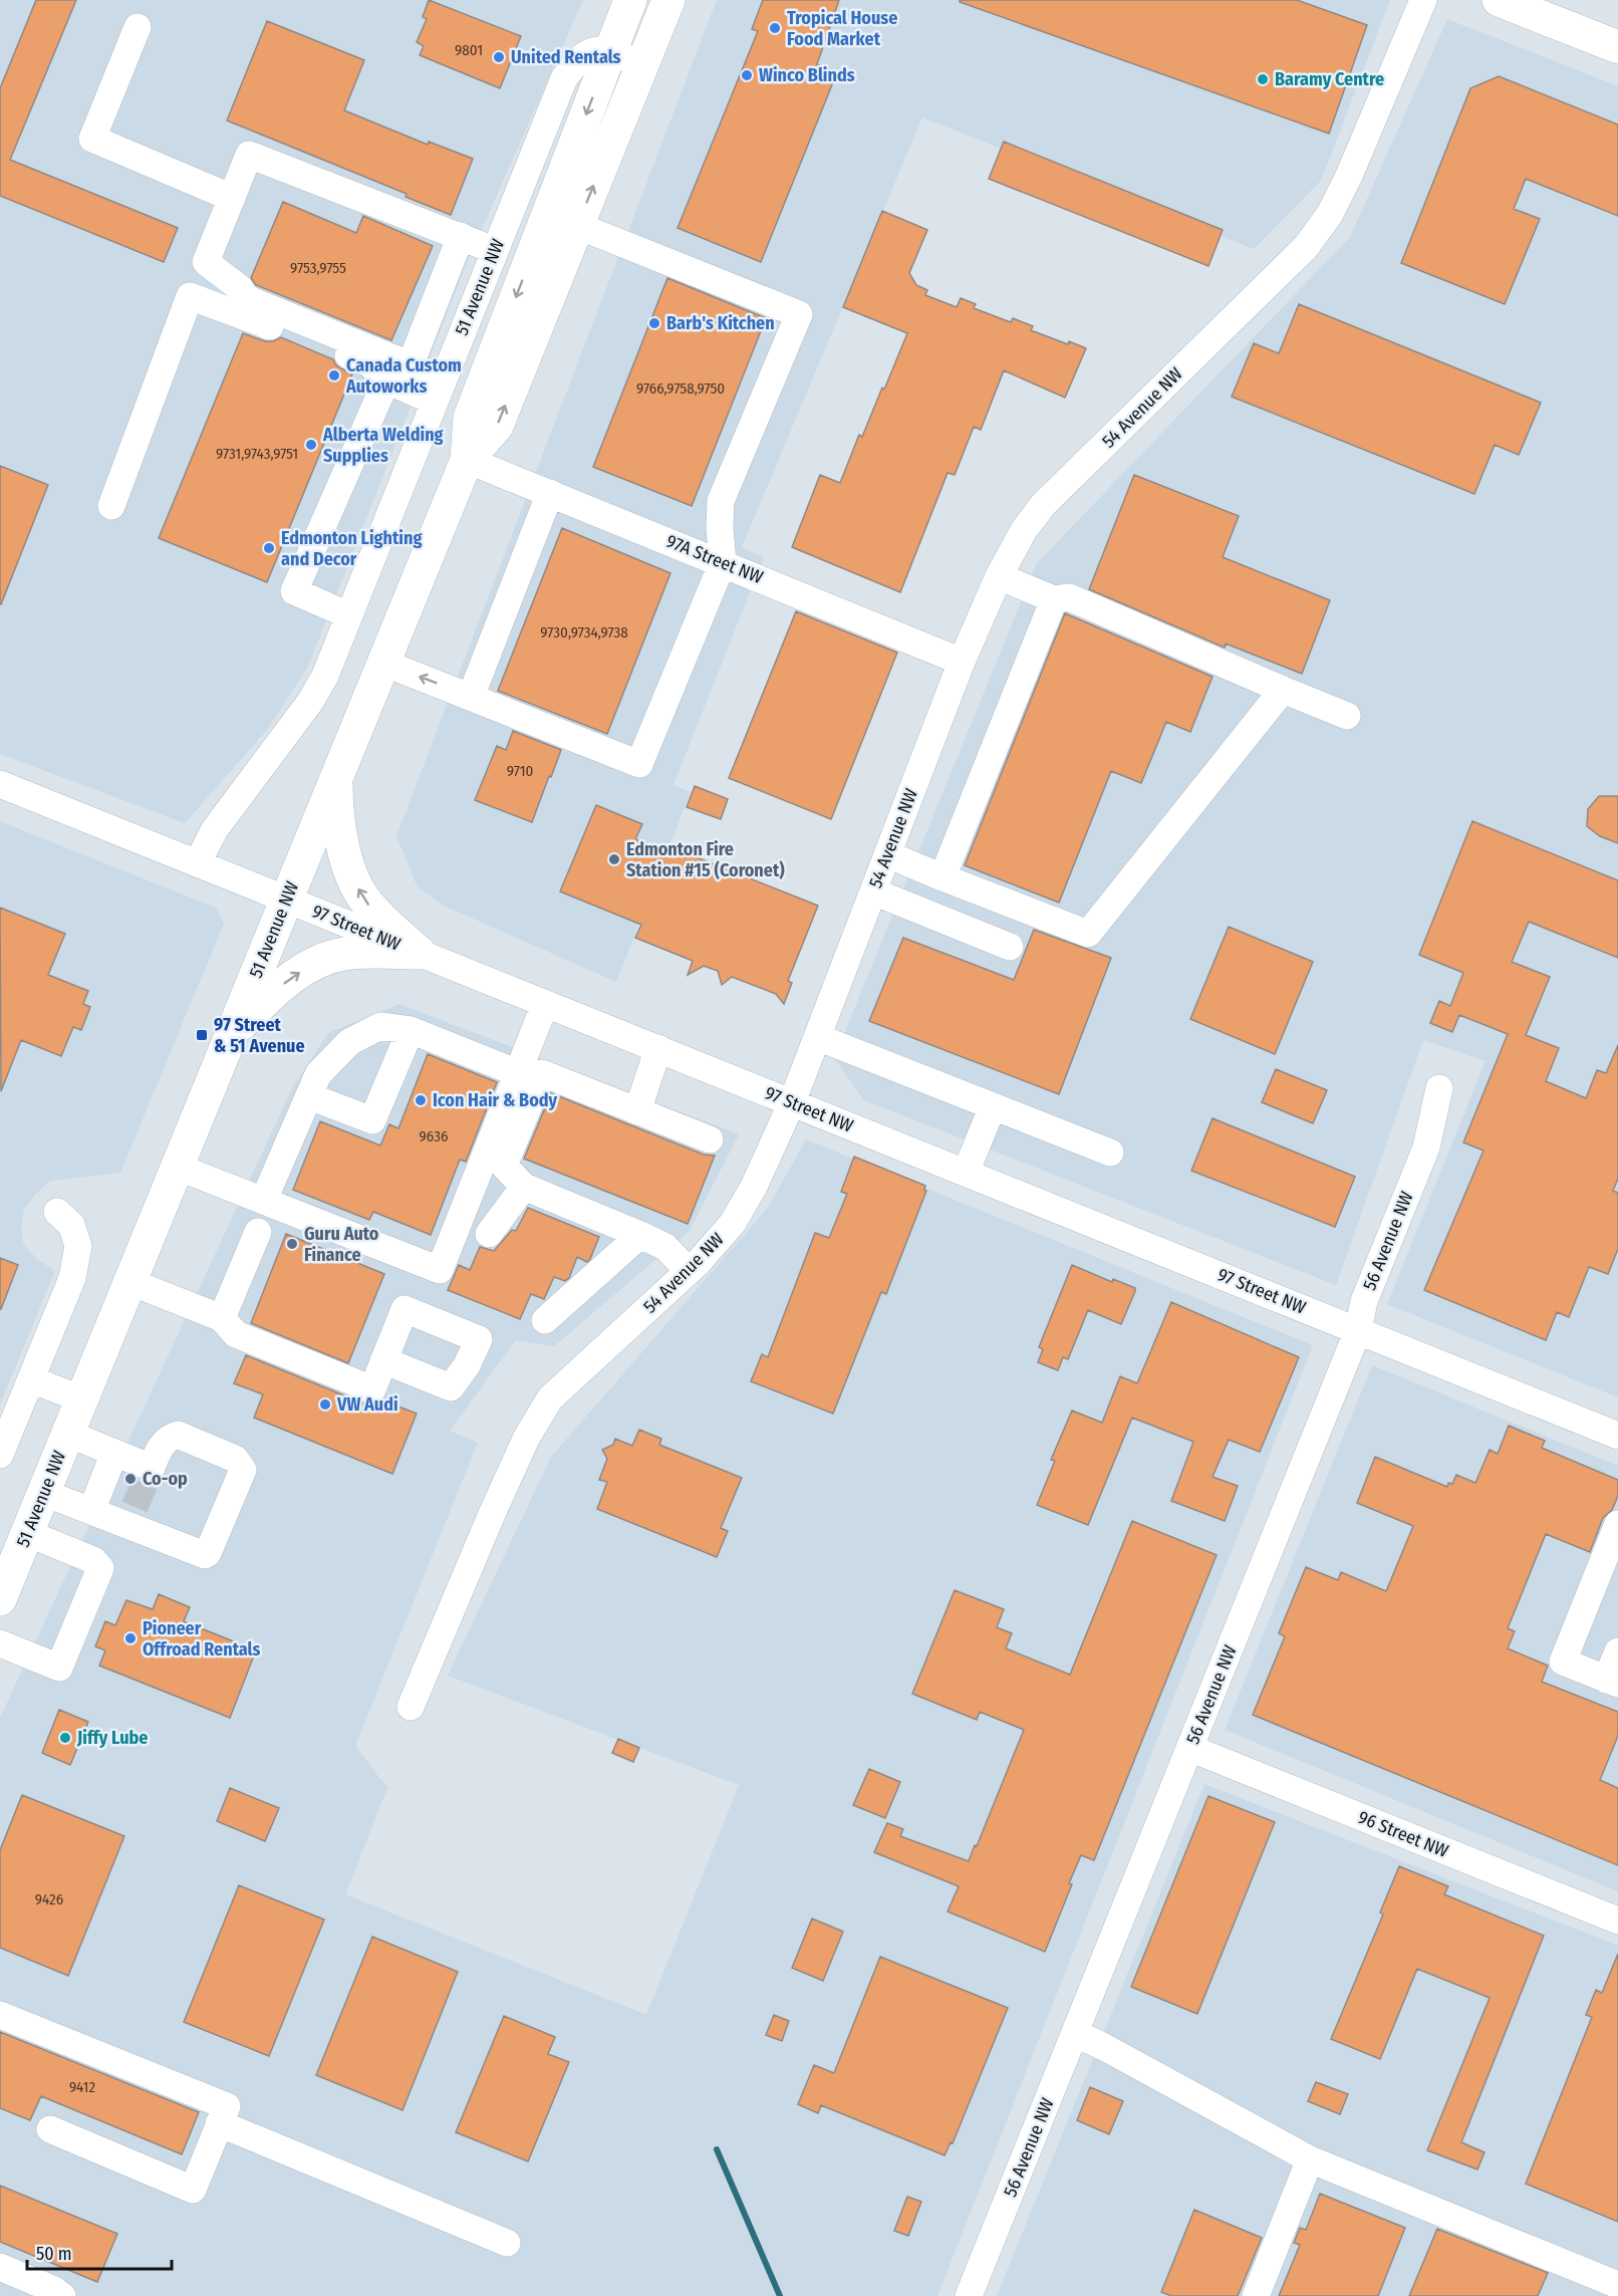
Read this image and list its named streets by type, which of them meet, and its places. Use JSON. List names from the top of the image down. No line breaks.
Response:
{"streets":{"main road":["51 Avenue NW"],"street":["54 Avenue NW","97A Street NW","97 Street NW","56 Avenue NW","96 Street NW"]},"crossings":[["51 Avenue NW","97A Street NW"],["51 Avenue NW","97 Street NW"],["54 Avenue NW","97A Street NW"],["54 Avenue NW","97 Street NW"],["97 Street NW","56 Avenue NW"],["56 Avenue NW","96 Street NW"]],"places":{"other":["Tropical House Food Market","United Rentals","Winco Blinds","Baramy Centre","Barb's Kitchen","Canada Custom Autoworks","Alberta Welding Supplies","Edmonton Lighting and Decor","Edmonton Fire Station #15 (Coronet)","Icon Hair & Body","Guru Auto Finance","VW Audi","Co-op","Pioneer Offroad Rentals","Jiffy Lube"],"transit":["97 Street & 51 Avenue"]},"house_numbers":["9801","9753,9755","9766,9758,9750","9731,9743,9751","9730,9734,9738","9710","9636","9426","9412"],"scale_bar":"50 m"}
